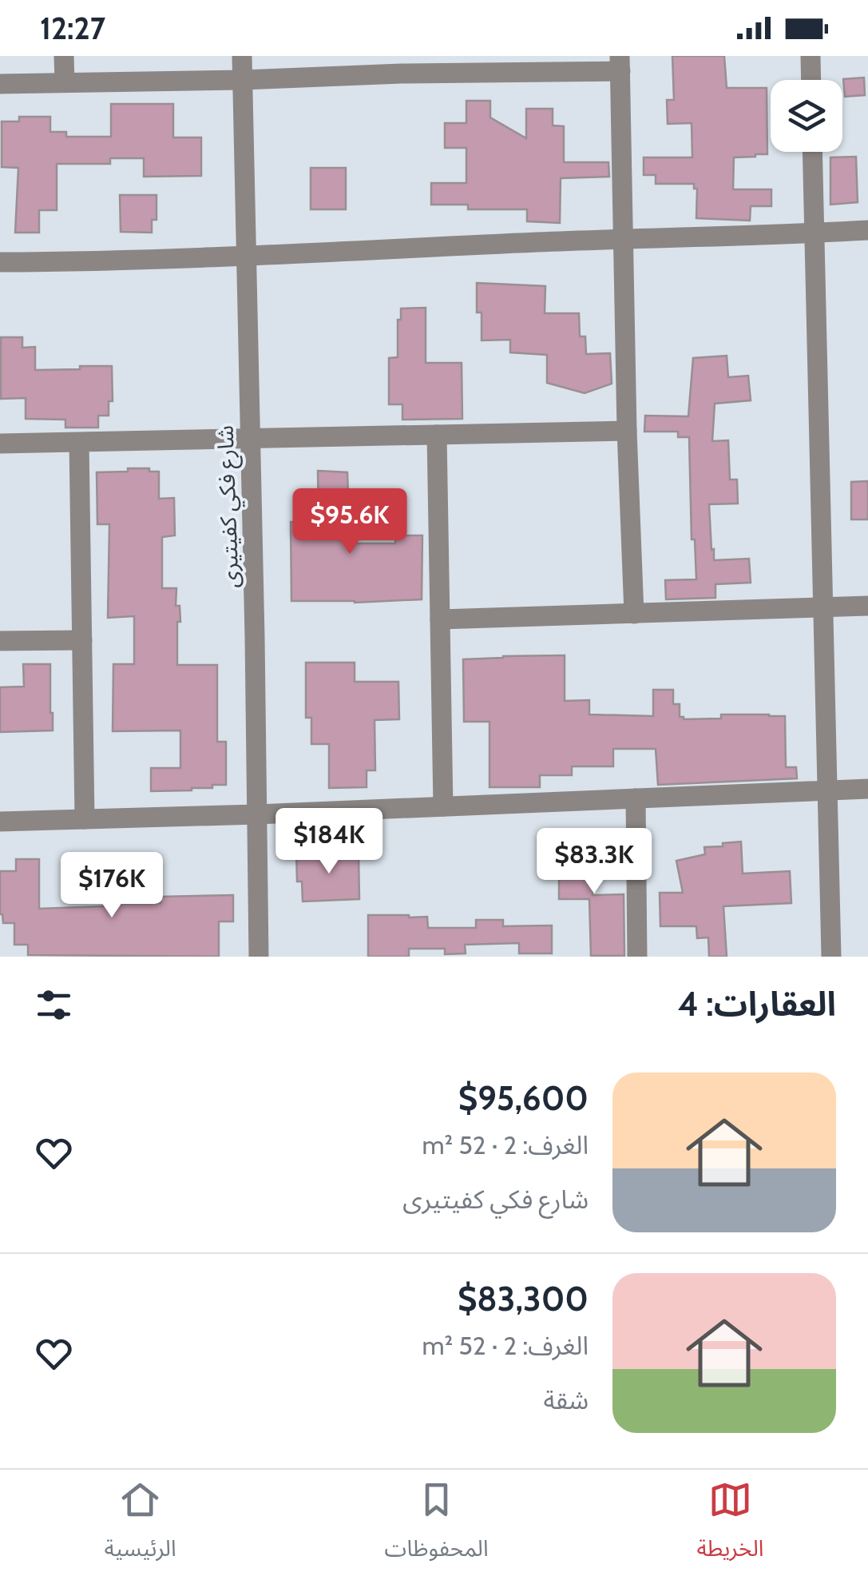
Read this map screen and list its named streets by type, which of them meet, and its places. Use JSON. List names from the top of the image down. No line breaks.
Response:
{"streets":{"street":["شارع فكي كفيتيرى"]},"page":{"status":"12:27","price":["$95.6K","$184K","$83.3K","$176K"],"heading":"العقارات: 4","list":[{"name":"$95,600","note":"الغرف: 2 · 52 m² · شارع فكي كفيتيرى"},{"name":"$83,300","note":"الغرف: 2 · 52 m² · شقة"}],"tabs":["الخريطة","المحفوظات","الرئيسية"]}}
